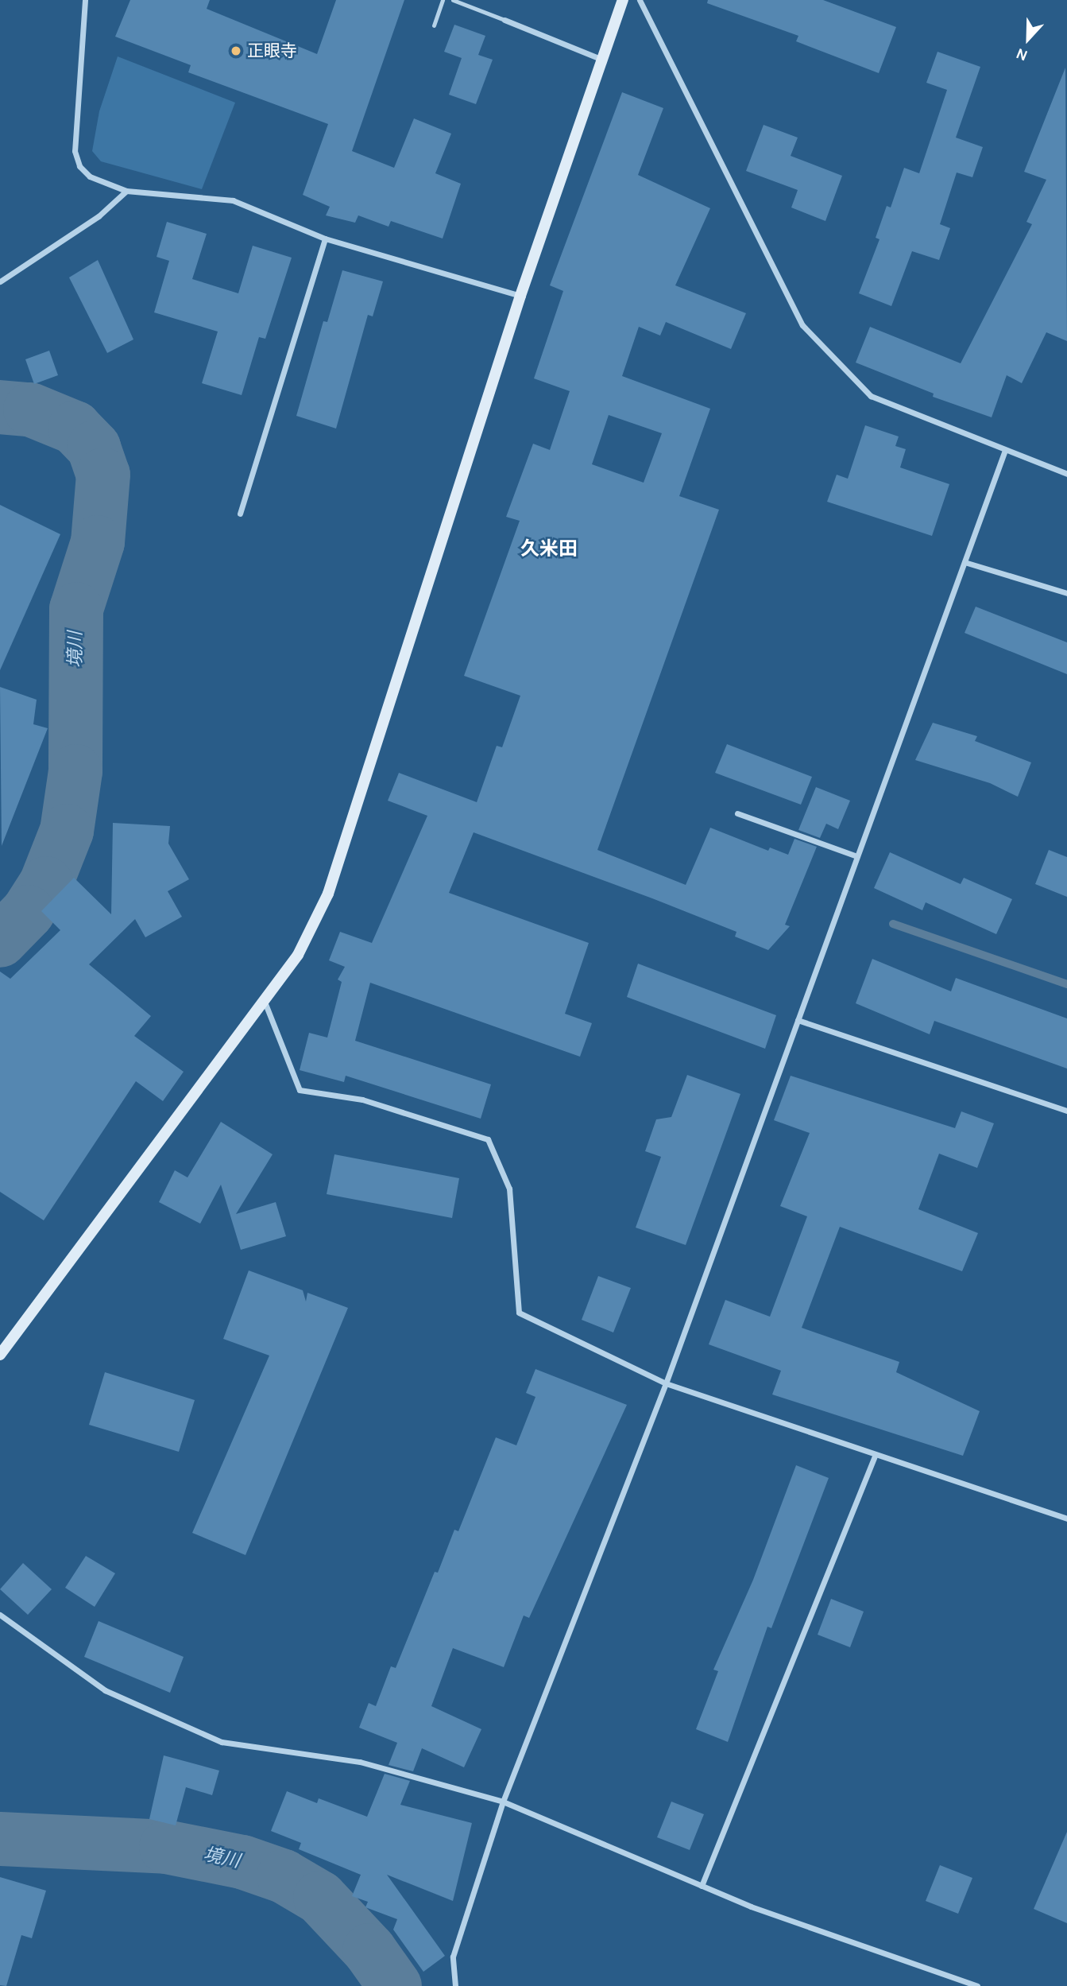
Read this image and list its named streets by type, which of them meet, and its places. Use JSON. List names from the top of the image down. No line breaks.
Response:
{"districts":["久米田"],"water":["境川"],"places":["正眼寺"],"north":"bottom"}
